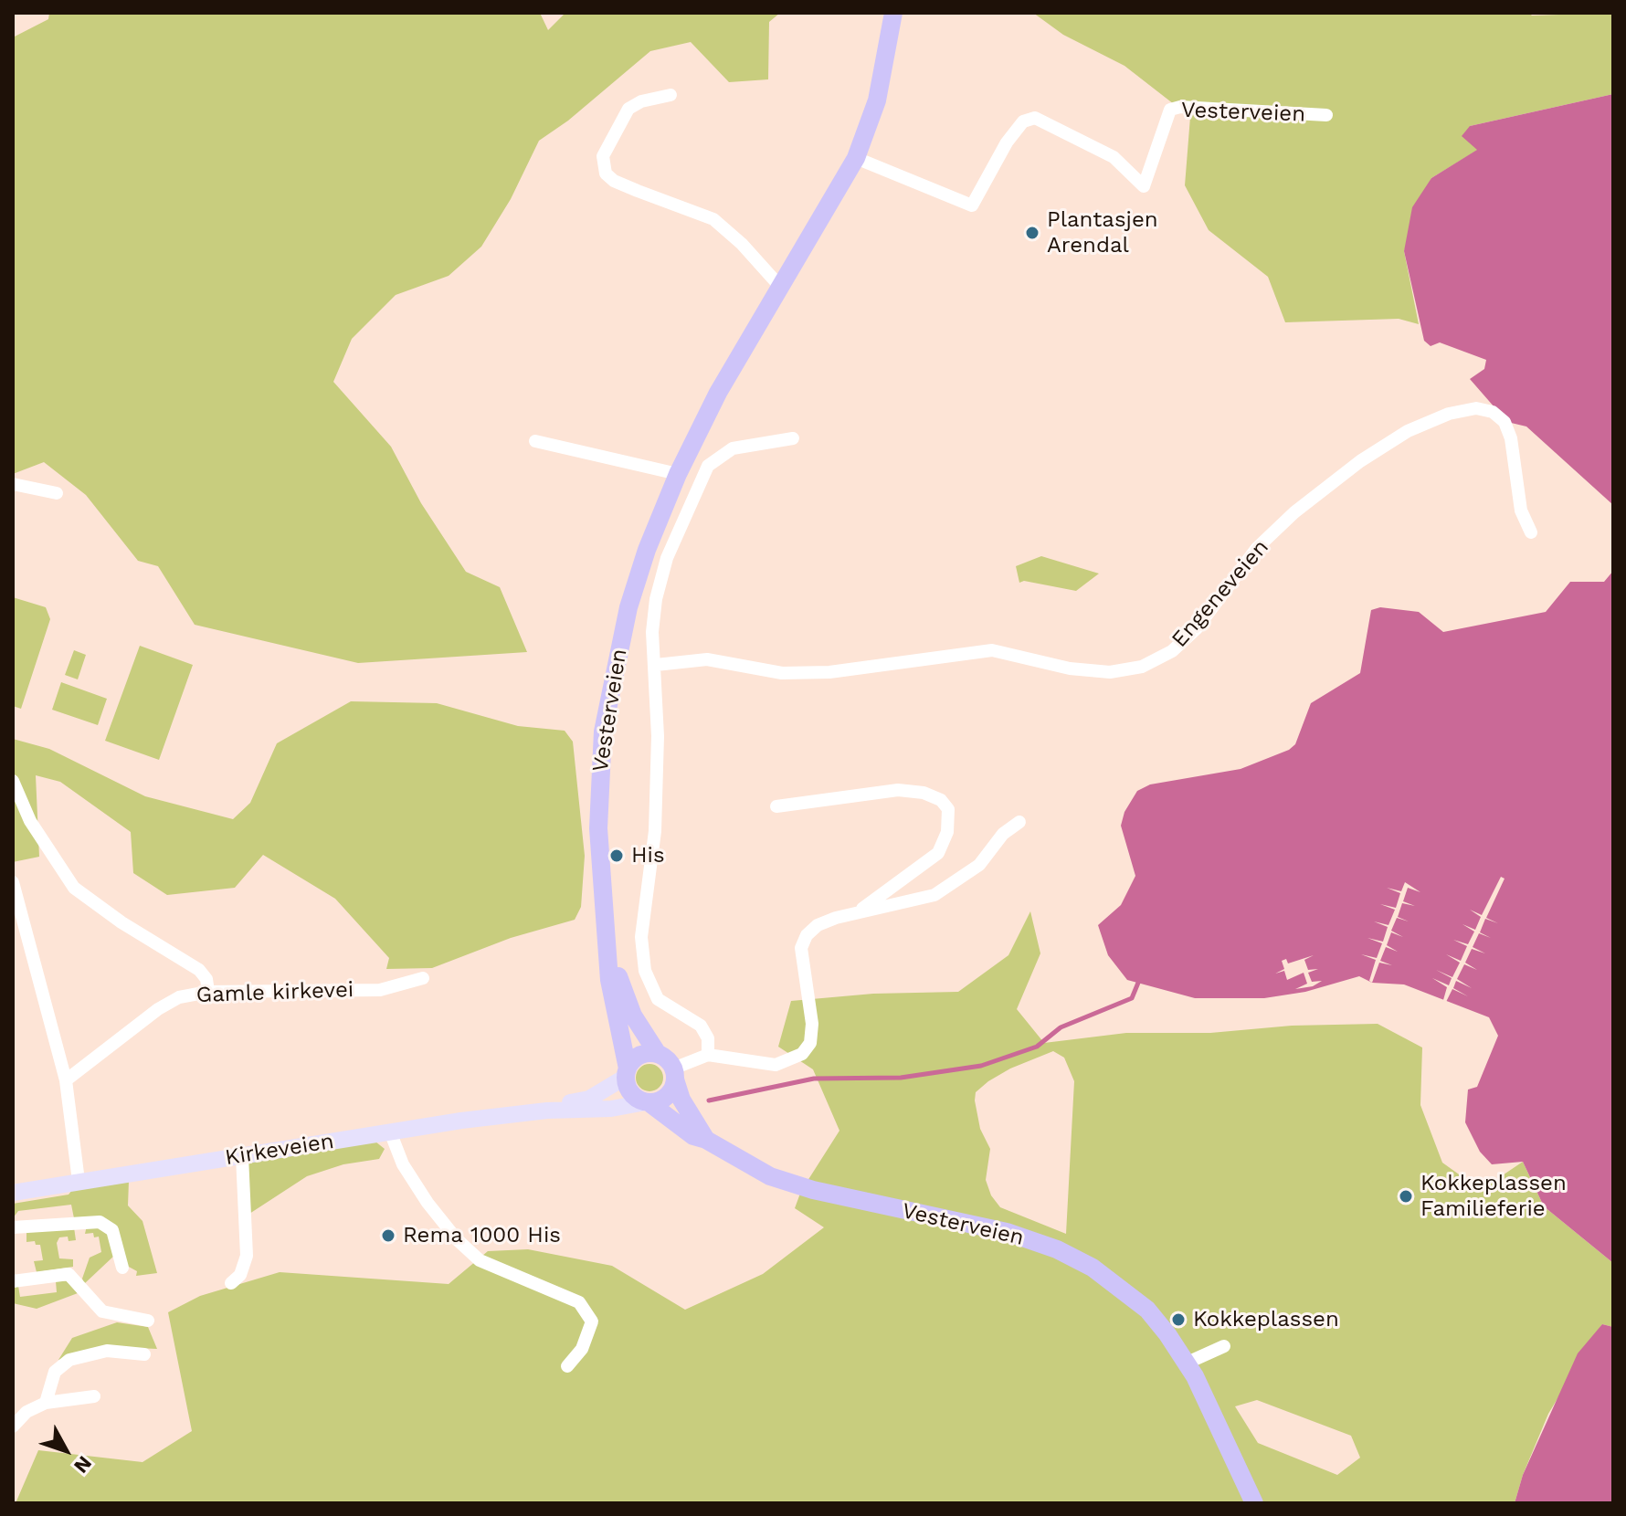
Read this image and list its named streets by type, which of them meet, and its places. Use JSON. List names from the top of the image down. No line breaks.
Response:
{"streets":{"main road":["Vesterveien","Kirkeveien"],"street":["Engeneveien","Gamle kirkevei"]},"crossings":[["Vesterveien","Kirkeveien"]],"places":["Plantasjen Arendal","His","Kokkeplassen Familieferie","Rema 1000 His","Kokkeplassen"],"north":"bottom right"}
